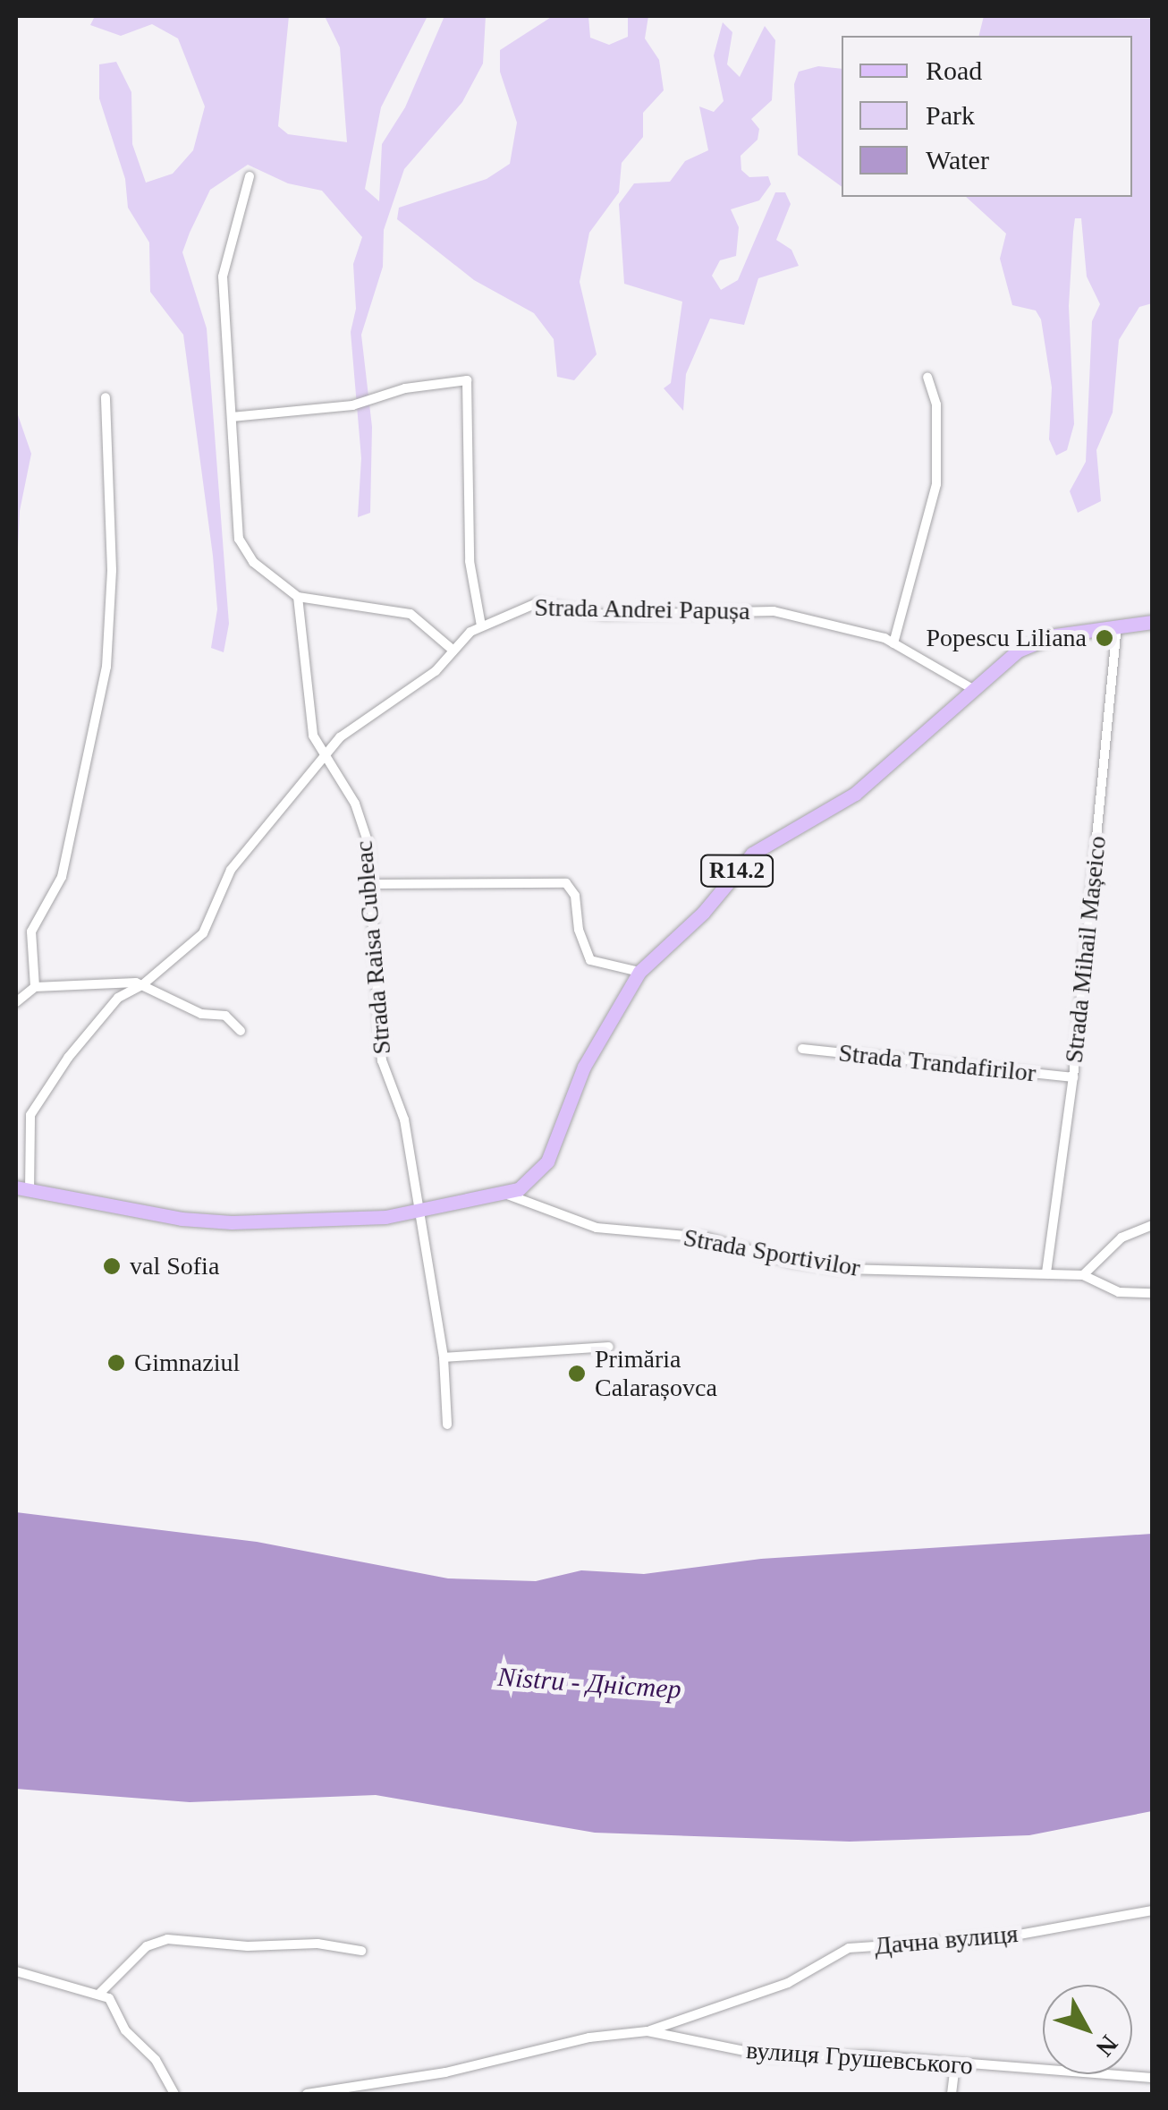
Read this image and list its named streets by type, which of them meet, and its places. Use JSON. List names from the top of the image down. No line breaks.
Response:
{"streets":{"main road":["R14.2"],"street":["Strada Andrei Papușa","Strada Raisa Cubleac","Strada Mihail Mașeico","Strada Trandafirilor","Strada Sportivilor","Дачна вулиця","вулиця Грушевського"]},"crossings":[["Strada Andrei Papușa","R14.2"],["Strada Andrei Papușa","Strada Raisa Cubleac"],["R14.2","Strada Raisa Cubleac"],["R14.2","Strada Mihail Mașeico"],["R14.2","Strada Sportivilor"],["Strada Mihail Mașeico","Strada Trandafirilor"],["Strada Mihail Mașeico","Strada Sportivilor"],["Дачна вулиця","вулиця Грушевського"]],"water":["Nistru - Дністер"],"places":["Popescu Liliana","val Sofia","Gimnaziul","Primăria Calarașovca"],"legend":["Road","Park","Water"],"north":"bottom right"}
